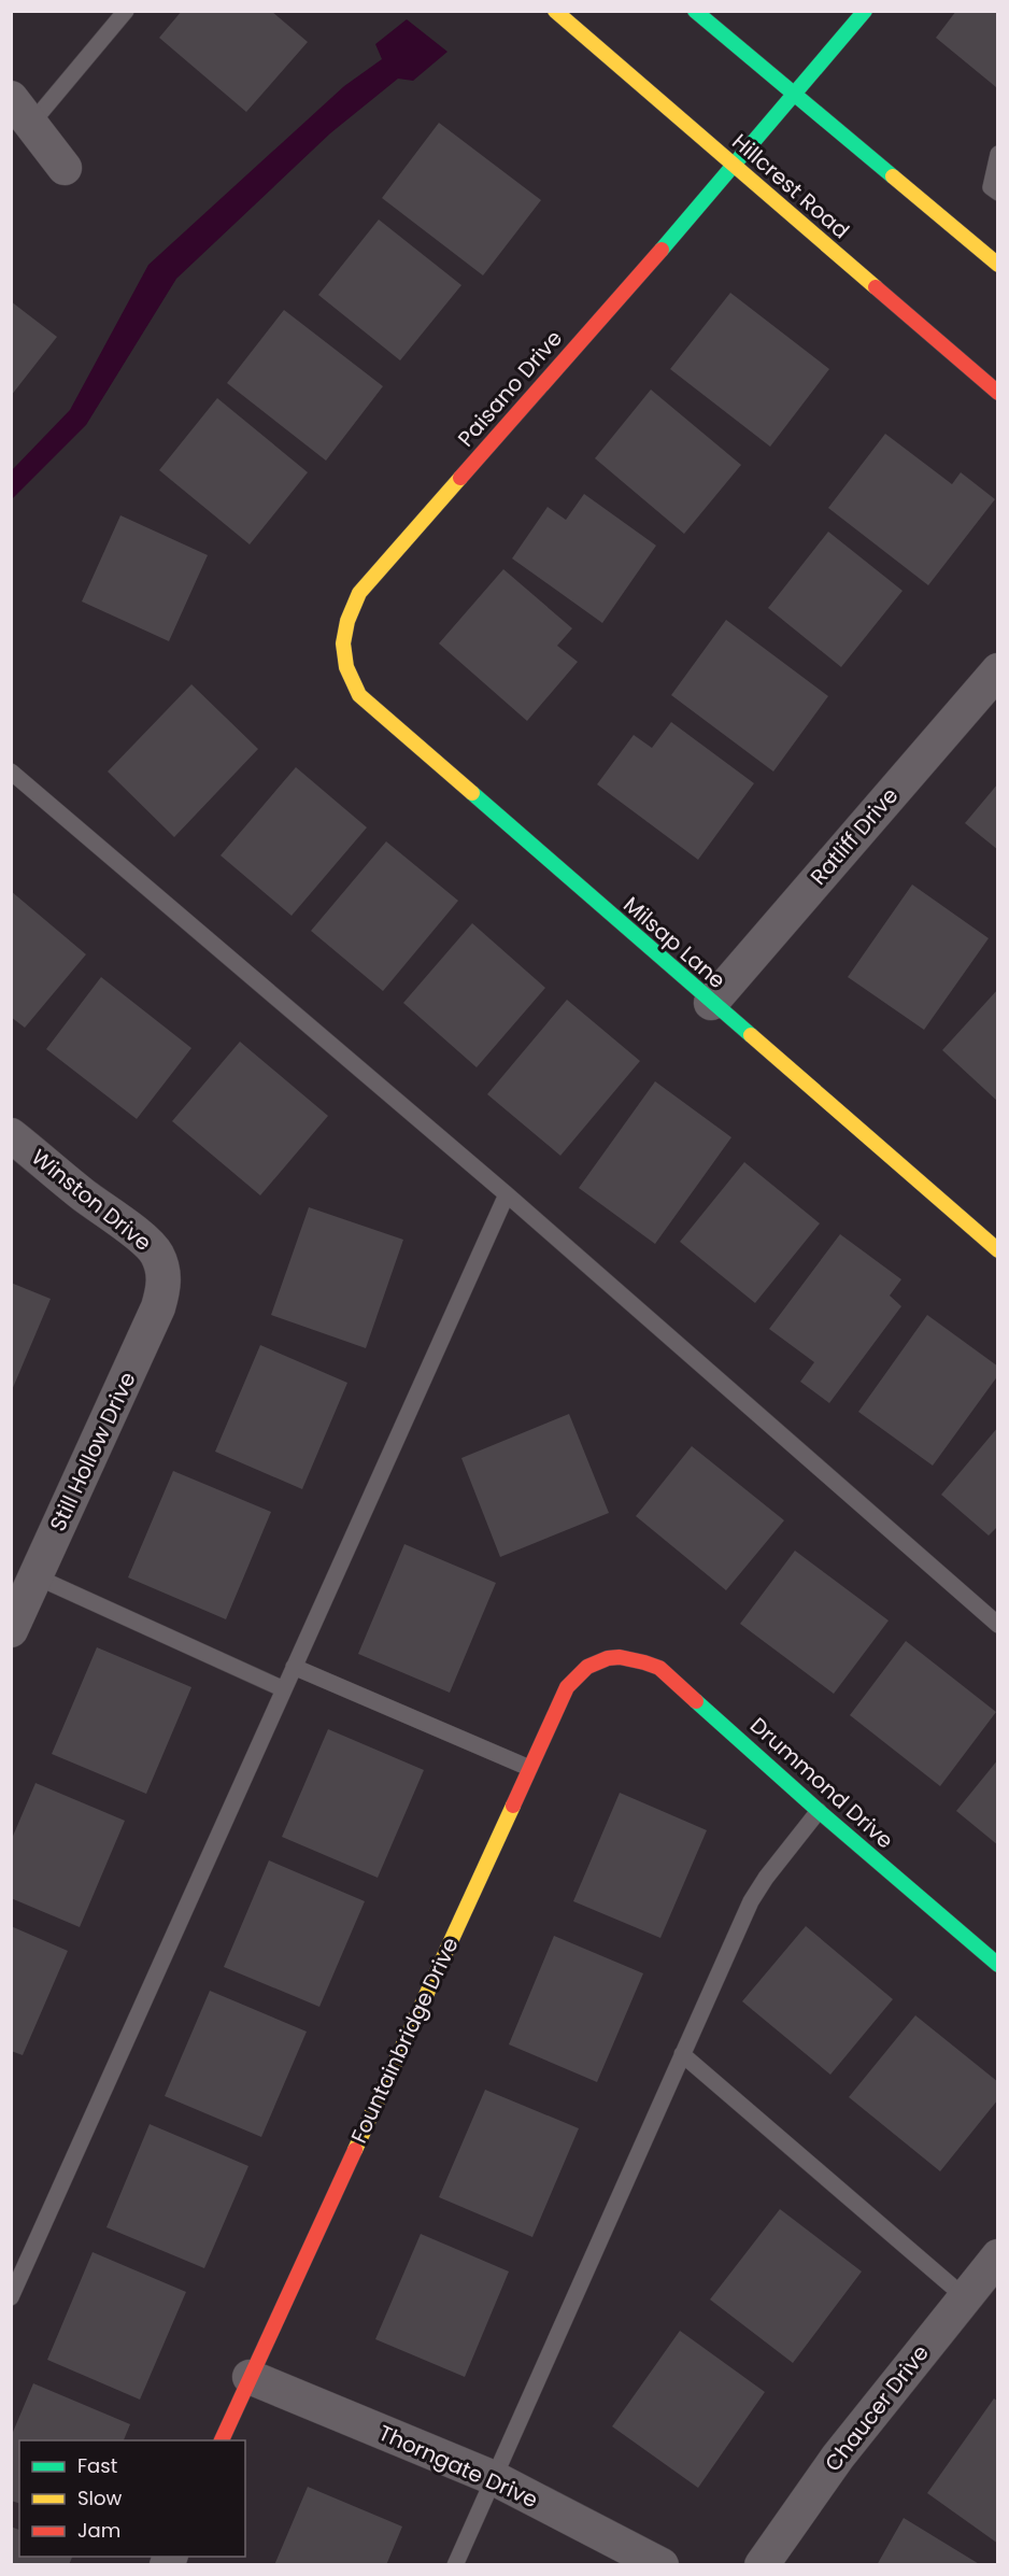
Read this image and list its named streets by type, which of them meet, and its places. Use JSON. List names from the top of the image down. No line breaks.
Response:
{"streets":{"street":["Hillcrest Road","Paisano Drive","Ratliff Drive","Milsap Lane","Winston Drive","Still Hollow Drive","Drummond Drive","Fountainbridge Drive","Chaucer Drive","Thorngate Drive"]},"crossings":[["Hillcrest Road","Paisano Drive"],["Paisano Drive","Milsap Lane"],["Ratliff Drive","Milsap Lane"],["Winston Drive","Still Hollow Drive"],["Drummond Drive","Fountainbridge Drive"],["Fountainbridge Drive","Thorngate Drive"]],"legend":["Fast","Slow","Jam"]}
